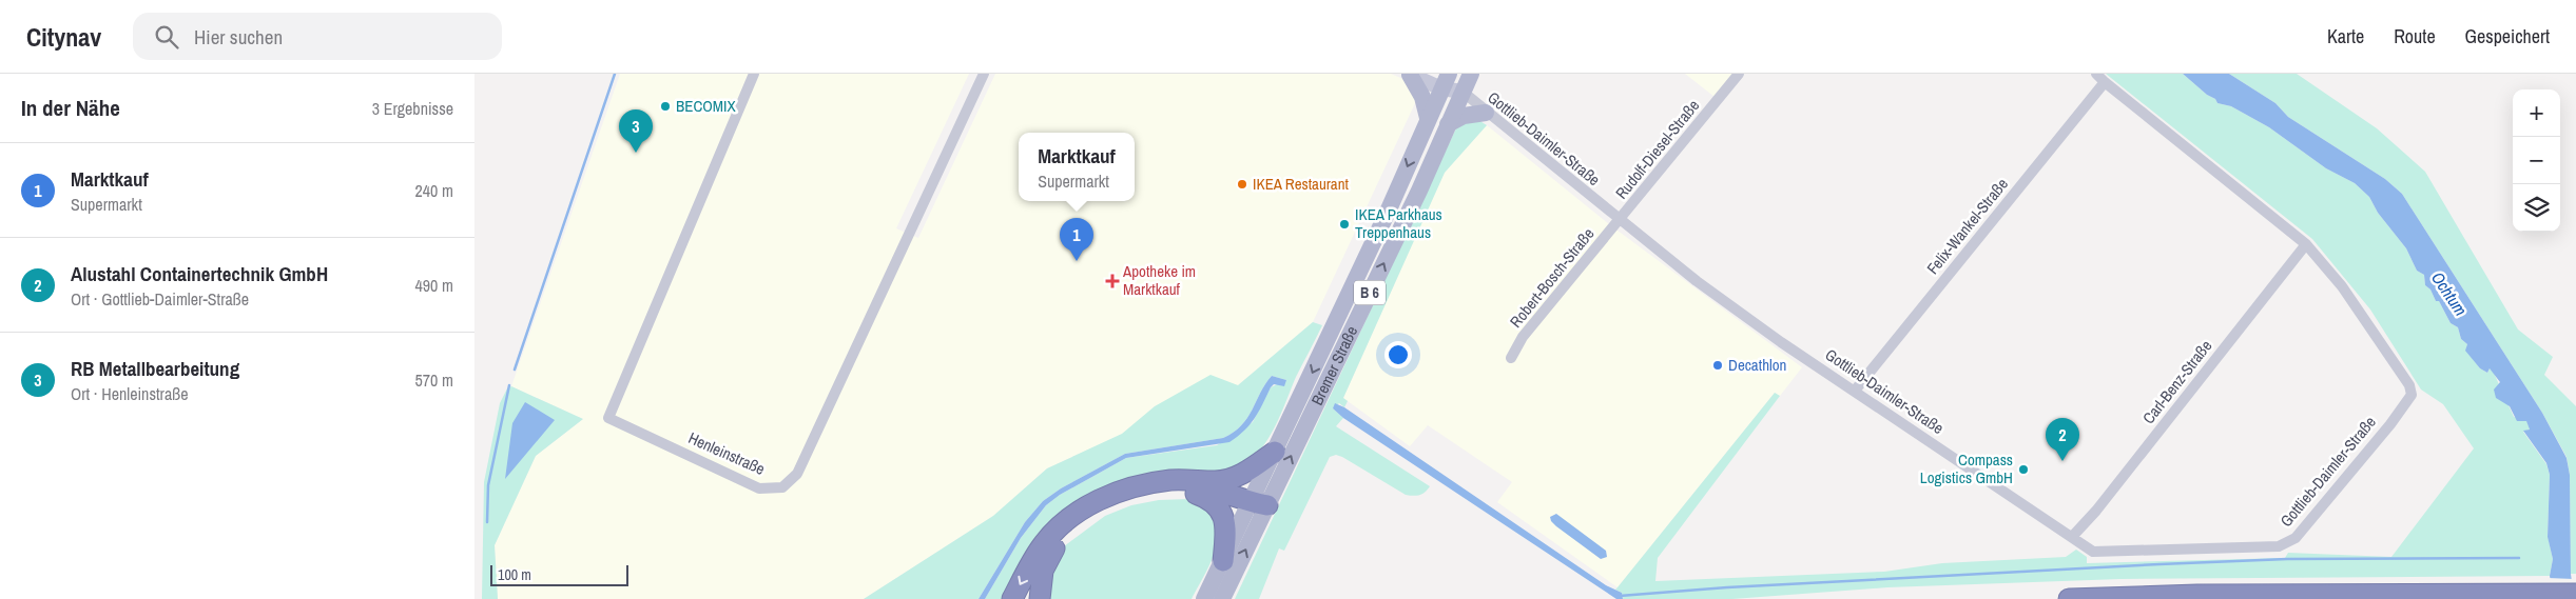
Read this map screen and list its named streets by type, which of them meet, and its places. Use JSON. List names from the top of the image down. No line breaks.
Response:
{"streets":{"main road":["B 6","Bremer Straße"],"street":["Gottlieb-Daimler-Straße","Rudolf-Diesel-Straße","Felix-Wankel-Straße","Robert-Bosch-Straße","Carl-Benz-Straße","Henleinstraße"]},"crossings":[["Gottlieb-Daimler-Straße","Rudolf-Diesel-Straße"],["Gottlieb-Daimler-Straße","Felix-Wankel-Straße"],["Gottlieb-Daimler-Straße","Robert-Bosch-Straße"],["Gottlieb-Daimler-Straße","Bremer Straße"],["Gottlieb-Daimler-Straße","Carl-Benz-Straße"],["Rudolf-Diesel-Straße","Robert-Bosch-Straße"]],"water":["Ochtum"],"places":{"other":["BECOMIX","IKEA Restaurant","IKEA Parkhaus Treppenhaus","Decathlon","Compass Logistics GmbH"],"health":["Apotheke im Marktkauf"]},"scale_bar":"100 m","page":{"header":"Citynav","search":"Hier suchen","nav":["Karte","Route","Gespeichert"],"heading":["In der Nähe","3 Ergebnisse"],"map_buttons":["+","−"],"pins":["3","1","2"],"popup":["Marktkauf","Supermarkt"],"list":[{"mark":"1","name":"Marktkauf","note":"Supermarkt","value":"240 m"},{"mark":"2","name":"Alustahl Containertechnik GmbH","note":"Ort · Gottlieb-Daimler-Straße","value":"490 m"},{"mark":"3","name":"RB Metallbearbeitung","note":"Ort · Henleinstraße","value":"570 m"}],"scale":"100 m"}}
